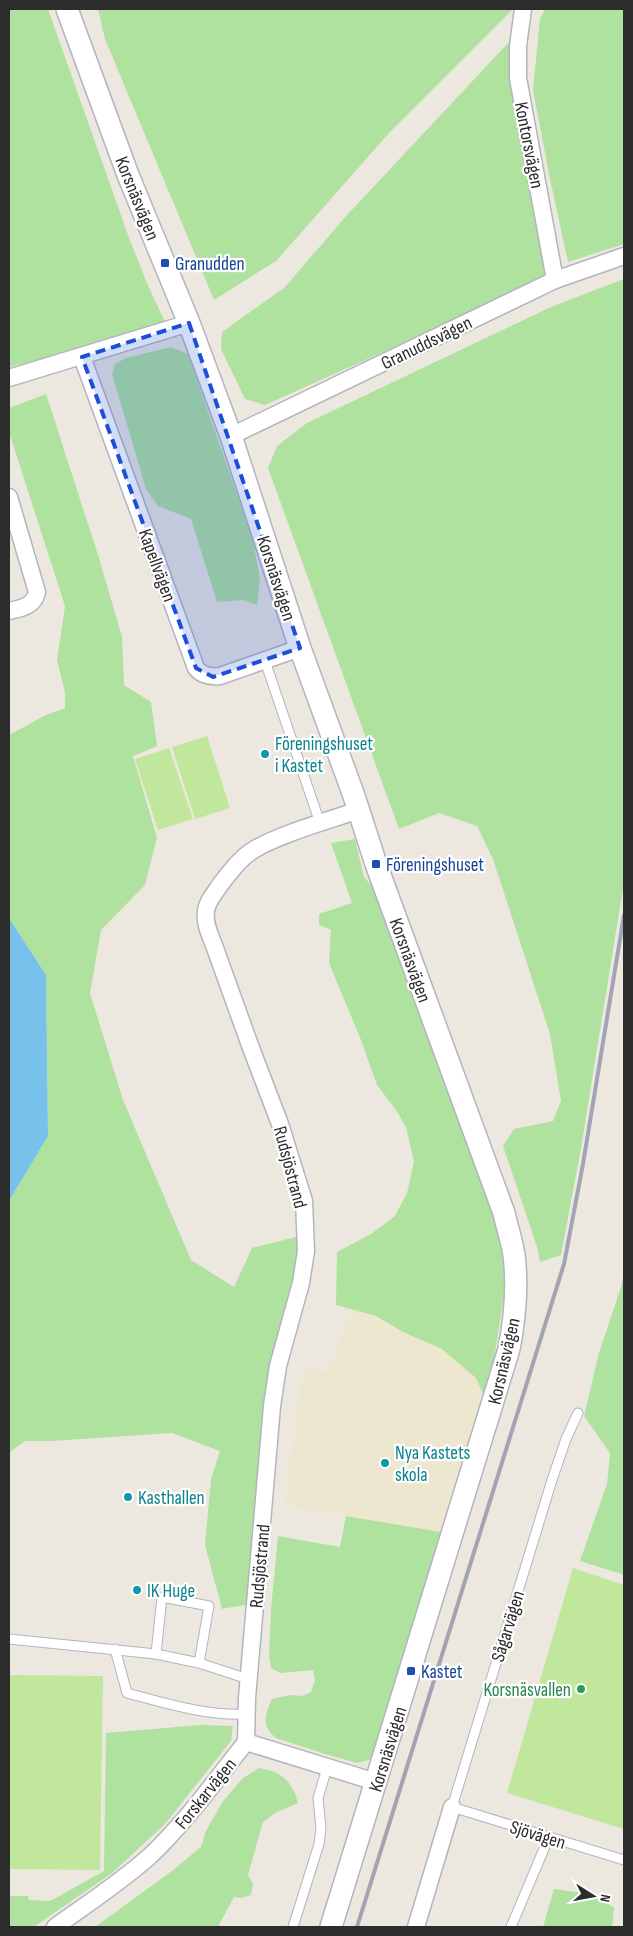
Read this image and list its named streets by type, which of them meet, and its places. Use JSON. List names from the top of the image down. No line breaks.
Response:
{"streets":{"street":["Kontorsvägen","Korsnäsvägen","Granuddsvägen","Kapellvägen","Rudsjöstrand","Sågarvägen","Forskarvägen"],"lane":["Sjövägen"]},"crossings":[["Kontorsvägen","Granuddsvägen"],["Korsnäsvägen","Granuddsvägen"],["Korsnäsvägen","Kapellvägen"],["Korsnäsvägen","Rudsjöstrand"],["Korsnäsvägen","Forskarvägen"],["Rudsjöstrand","Forskarvägen"],["Sågarvägen","Sjövägen"]],"places":{"transit":["Granudden","Föreningshuset","Kastet"],"other":["Föreningshuset i Kastet","Nya Kastets skola","Kasthallen","IK Huge","Korsnäsvallen"]},"north":"right"}
